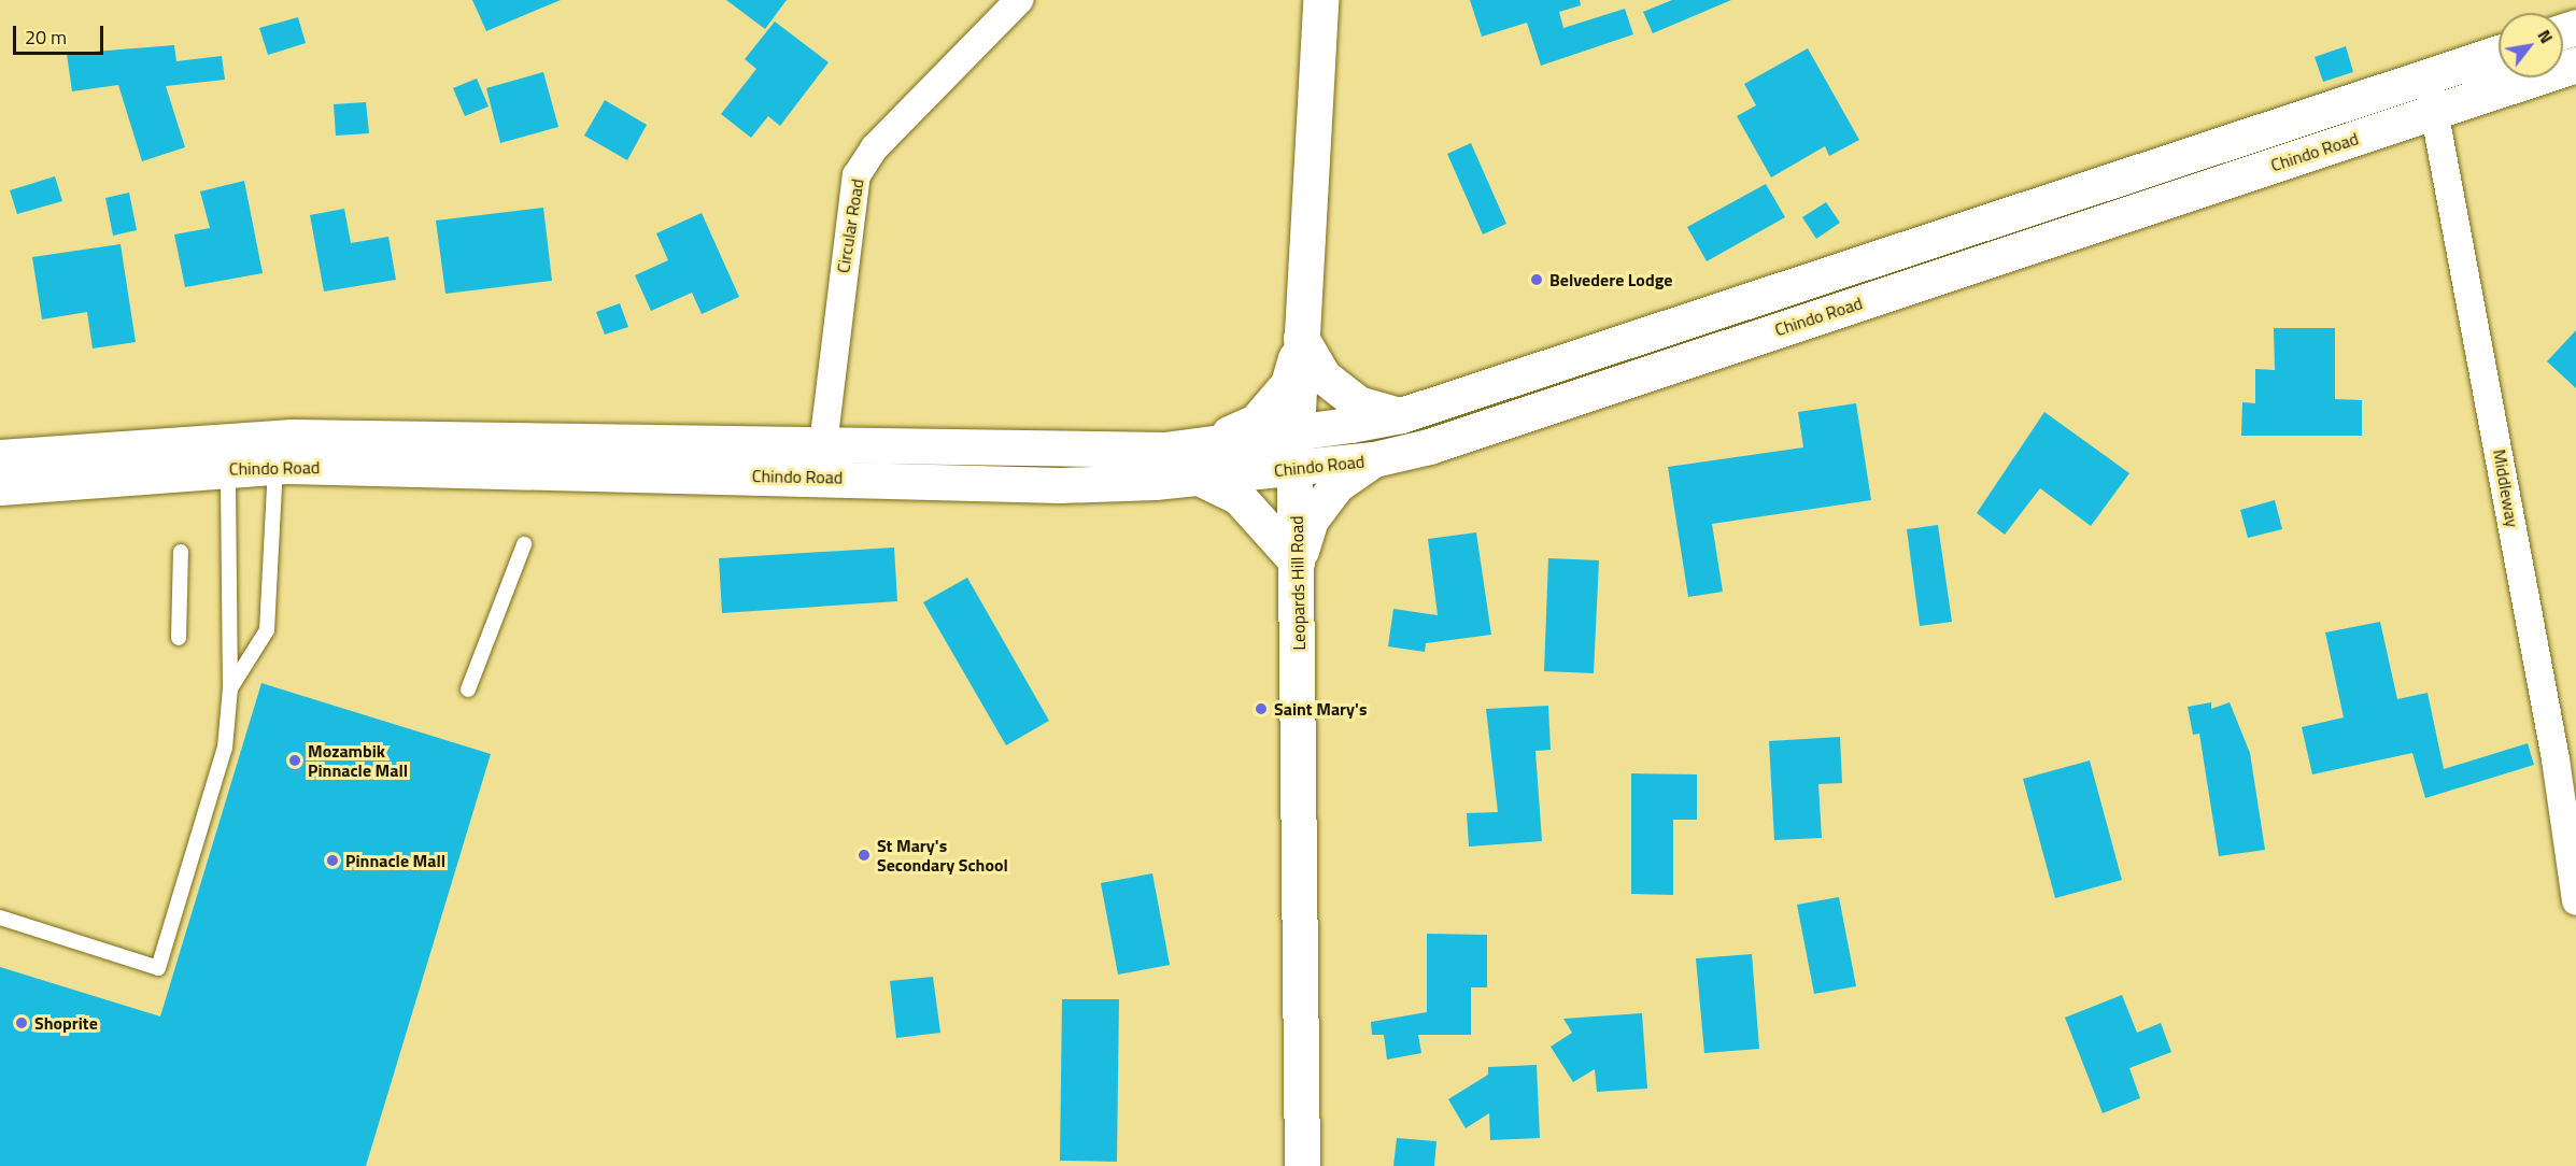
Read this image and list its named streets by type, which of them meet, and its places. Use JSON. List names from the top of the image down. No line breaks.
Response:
{"streets":{"main road":["Chindo Road","Leopards Hill Road"],"street":["Circular Road","Middleway"]},"crossings":[["Chindo Road","Circular Road"],["Chindo Road","Middleway"],["Chindo Road","Leopards Hill Road"]],"places":["Belvedere Lodge","Saint Mary's","Mozambik Pinnacle Mall","St Mary's Secondary School","Pinnacle Mall","Shoprite"],"scale_bar":"20 m","north":"top right"}
